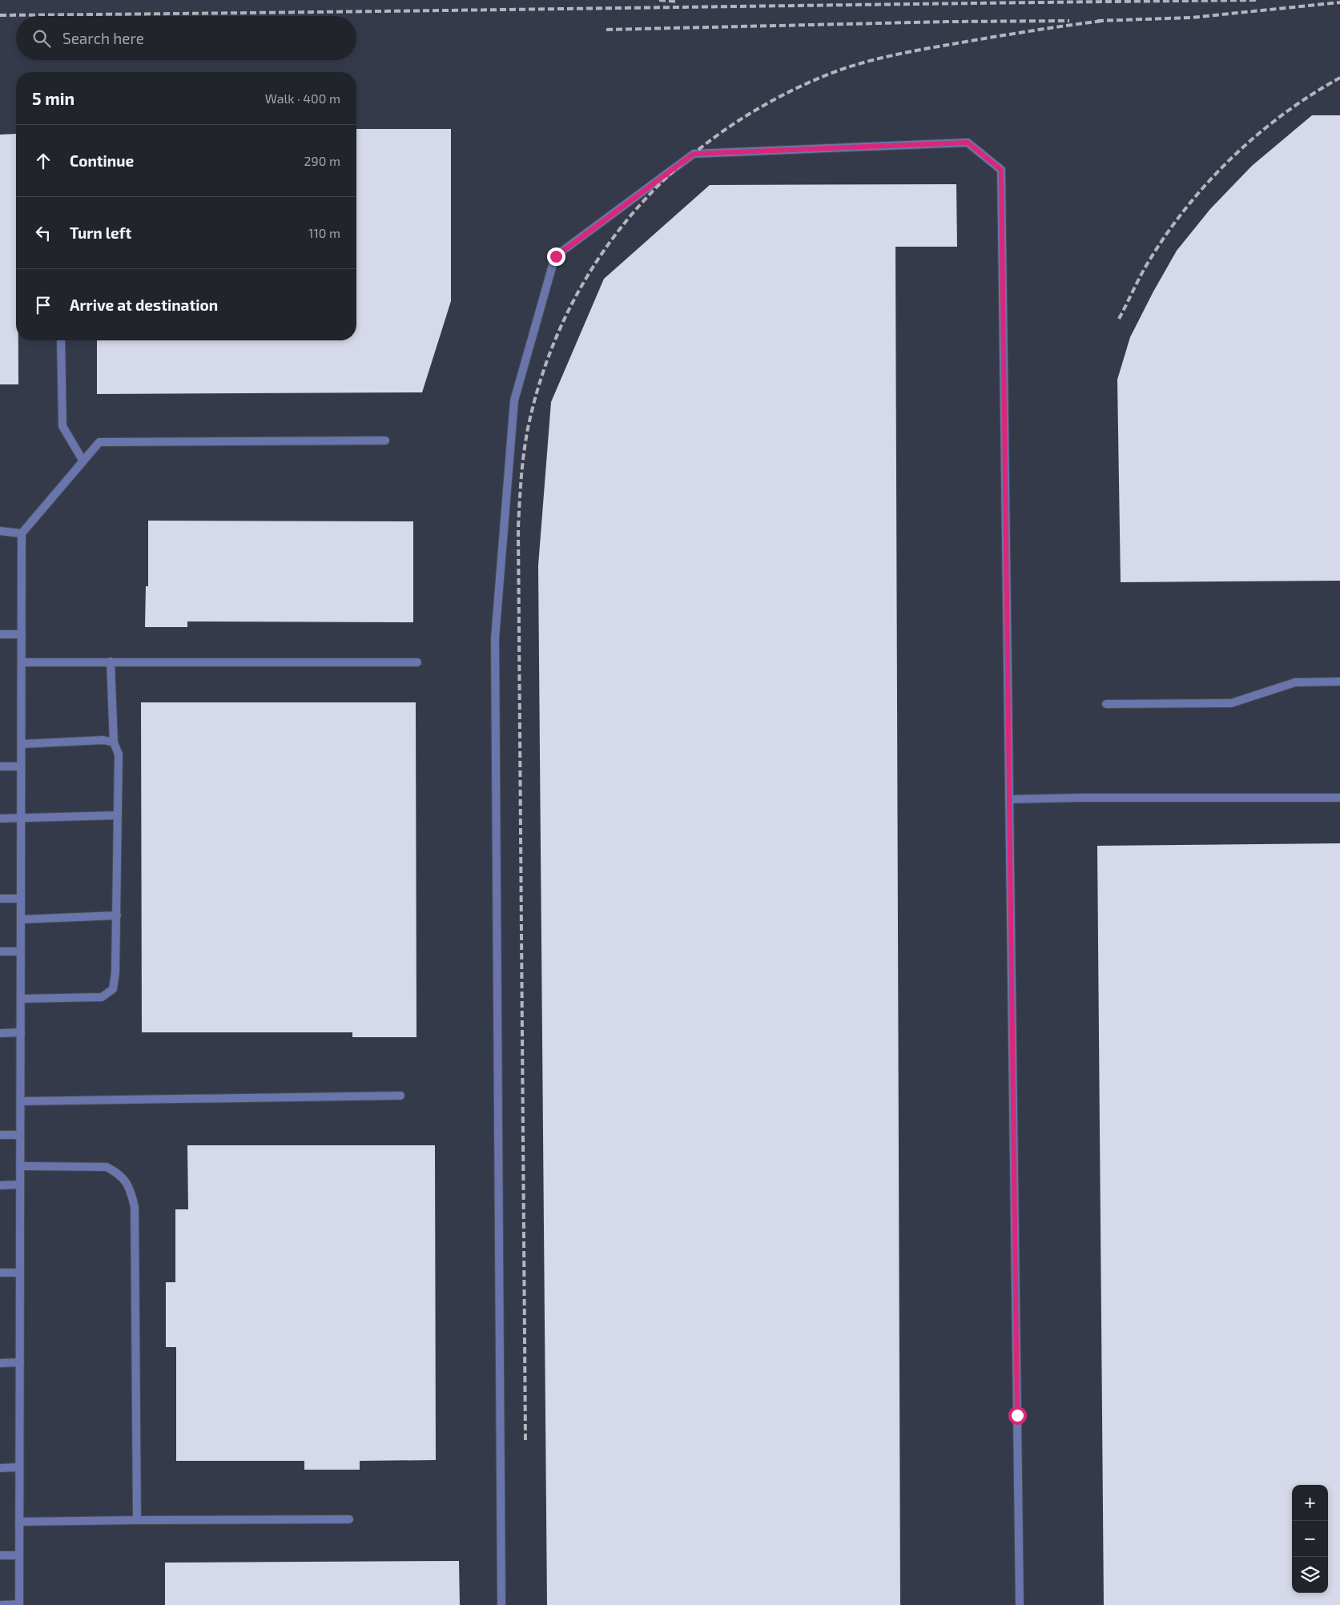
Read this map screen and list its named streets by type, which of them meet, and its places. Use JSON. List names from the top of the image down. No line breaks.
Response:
{"page":{"search":"Search here","heading":["5 min","Walk · 400 m"],"list":[["Continue","290 m"],["Turn left","110 m"],"Arrive at destination"],"map_buttons":["+","−"]}}
